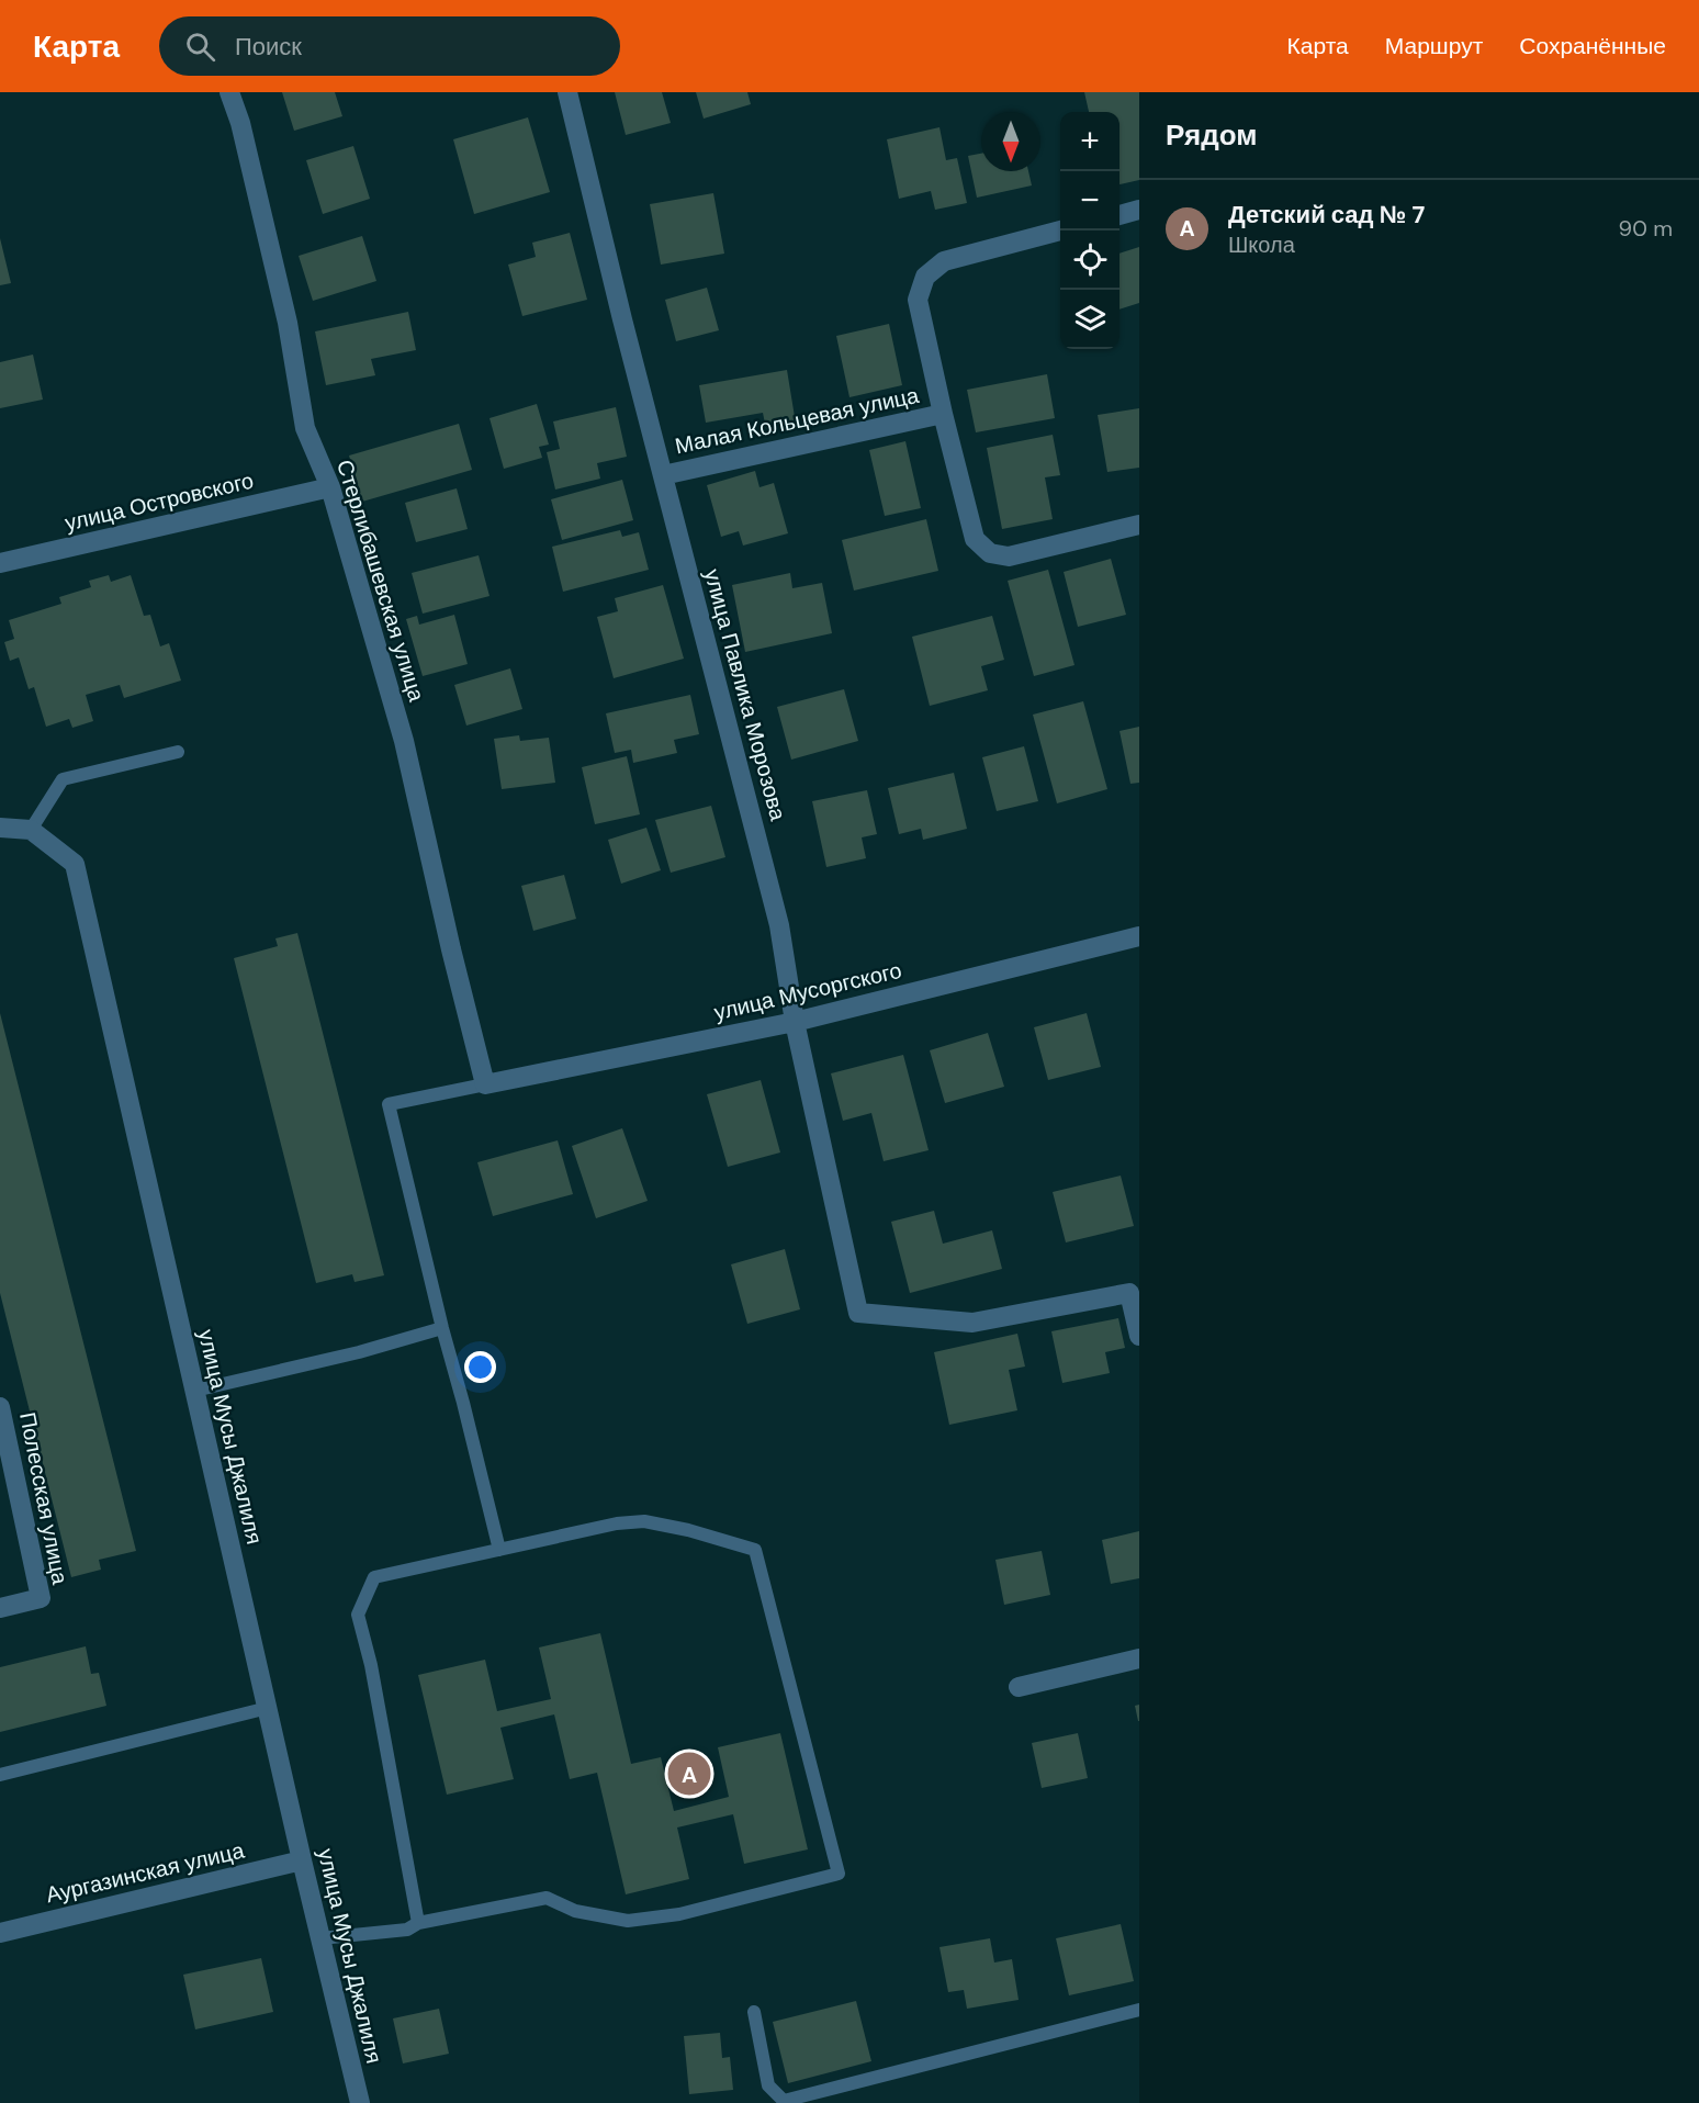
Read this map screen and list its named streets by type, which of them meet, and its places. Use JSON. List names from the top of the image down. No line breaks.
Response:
{"streets":{"street":["Малая Кольцевая улица","улица Островского","Стерлибашевская улица","улица Павлика Морозова","улица Мусоргского","улица Мусы Джалиля","Полесская улица","Аургазинская улица"]},"crossings":[["Малая Кольцевая улица","улица Павлика Морозова"],["улица Островского","Стерлибашевская улица"],["Стерлибашевская улица","улица Мусоргского"],["улица Павлика Морозова","улица Мусоргского"],["улица Мусы Джалиля","Аургазинская улица"]],"north":"bottom","page":{"header":"Карта","search":"Поиск","nav":["Карта","Маршрут","Сохранённые"],"heading":"Рядом","map_buttons":["+","−"],"list":[{"mark":"A","name":"Детский сад № 7","note":"Школа","value":"90 m"}],"pins":"A"}}
